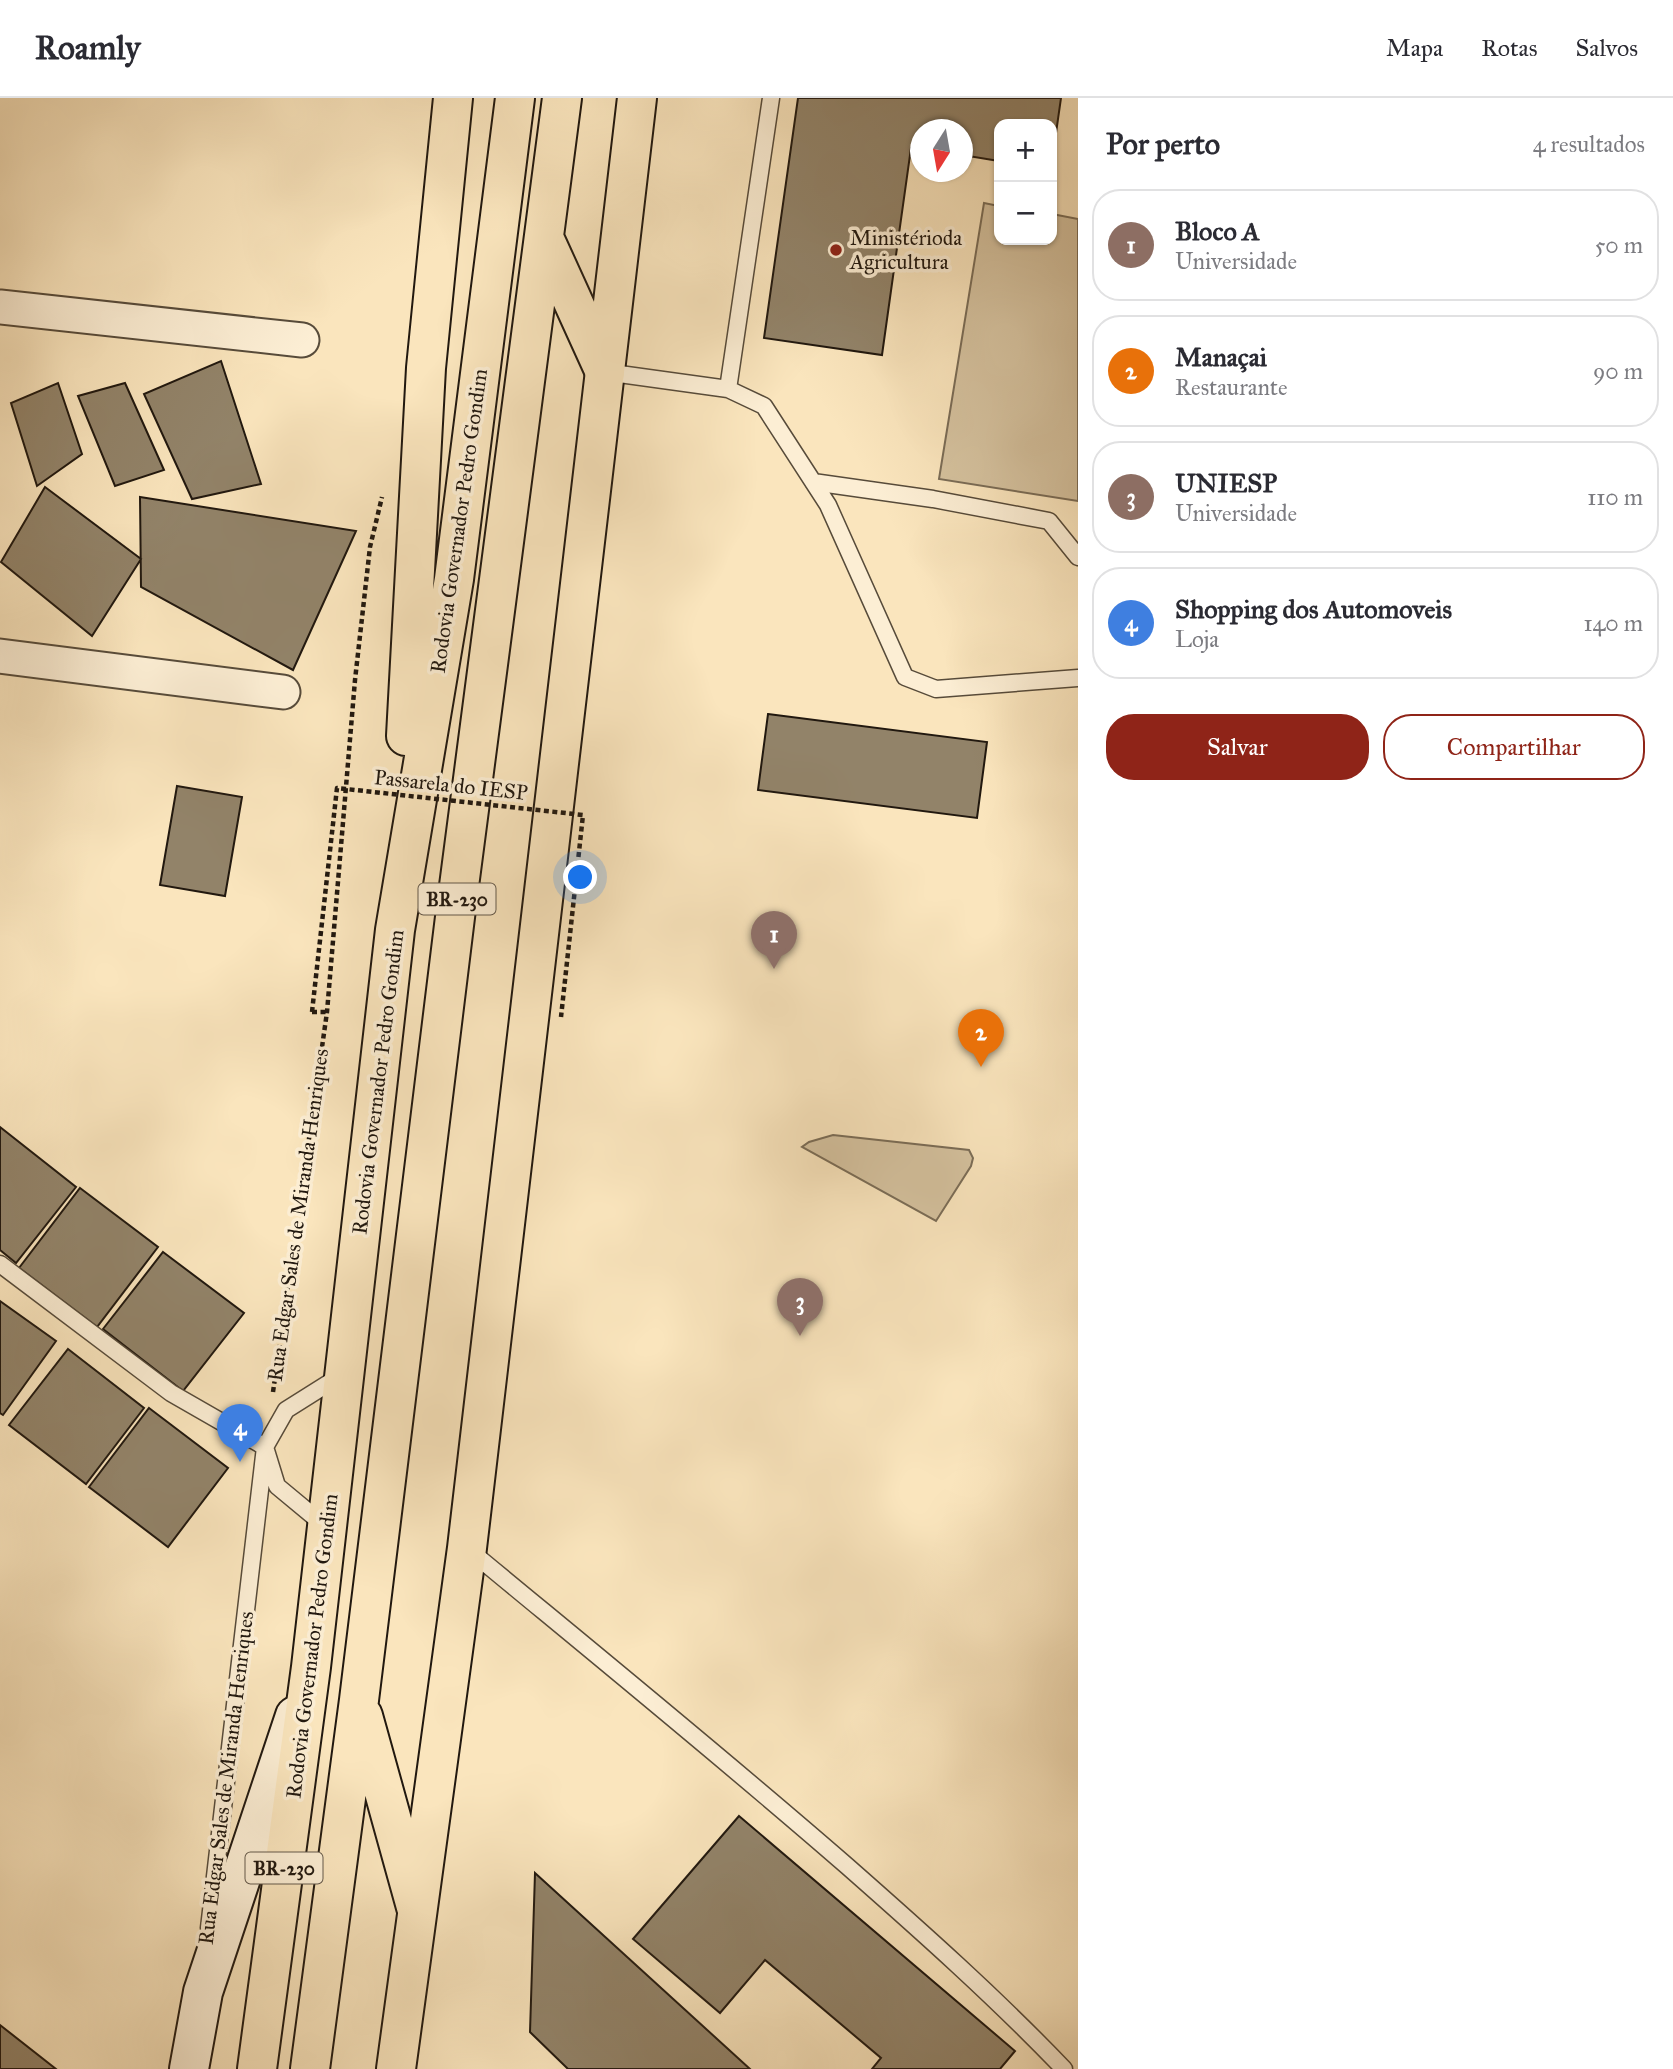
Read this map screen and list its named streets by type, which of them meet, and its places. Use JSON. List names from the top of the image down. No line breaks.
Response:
{"streets":{"main road":["Rodovia Governador Pedro Gondim","BR-230","Rua Edgar Sales de Miranda Henriques"],"path":["Passarela do IESP"]},"crossings":[["Passarela do IESP","Rua Edgar Sales de Miranda Henriques"]],"places":["Ministérioda Agricultura"],"north":"bottom","page":{"header":"Roamly","nav":["Mapa","Rotas","Salvos"],"heading":["Por perto","4 resultados"],"map_buttons":["+","−"],"list":[{"mark":"1","name":"Bloco A","note":"Universidade","value":"50 m"},{"mark":"2","name":"Manaçai","note":"Restaurante","value":"90 m"},{"mark":"3","name":"UNIESP","note":"Universidade","value":"110 m"},{"mark":"4","name":"Shopping dos Automoveis","note":"Loja","value":"140 m"}],"buttons":["Salvar","Compartilhar"],"pins":["1","2","3","4"]}}
